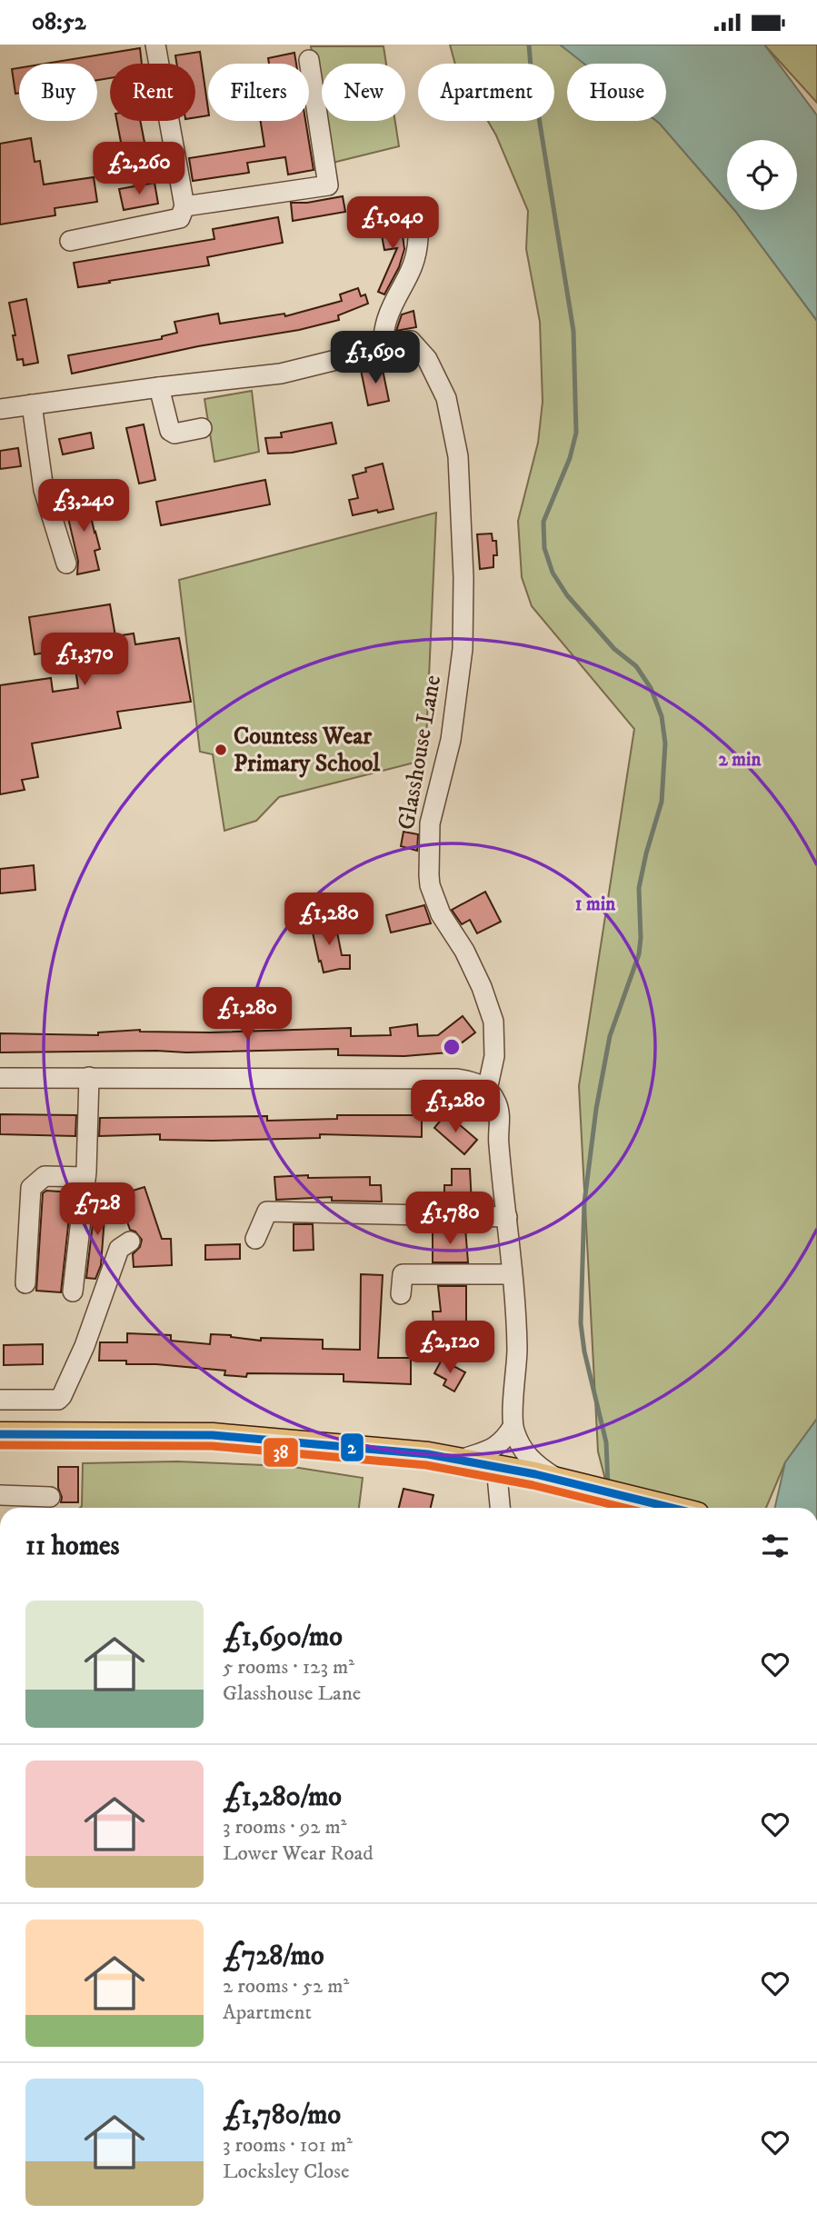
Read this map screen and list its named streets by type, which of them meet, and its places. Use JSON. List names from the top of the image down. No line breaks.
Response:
{"streets":{"street":["Glasshouse Lane"]},"places":["Countess Wear Primary School"],"lines":["transit line 2","transit line 38"],"page":{"status":"08:52","chip":["Buy","Rent","Filters","New","Apartment","House"],"price":["£2,260","£1,040","£1,690","£3,240","£1,370","£1,280","£1,280","£1,280","£728","£1,780","£2,120"],"heading":"11 homes","list":[{"name":"£1,690/mo","note":"5 rooms · 123 m² · Glasshouse Lane"},{"name":"£1,280/mo","note":"3 rooms · 92 m² · Lower Wear Road"},{"name":"£728/mo","note":"2 rooms · 52 m² · Apartment"},{"name":"£1,780/mo","note":"3 rooms · 101 m² · Locksley Close"}]},"rings":["2 min","1 min"]}
